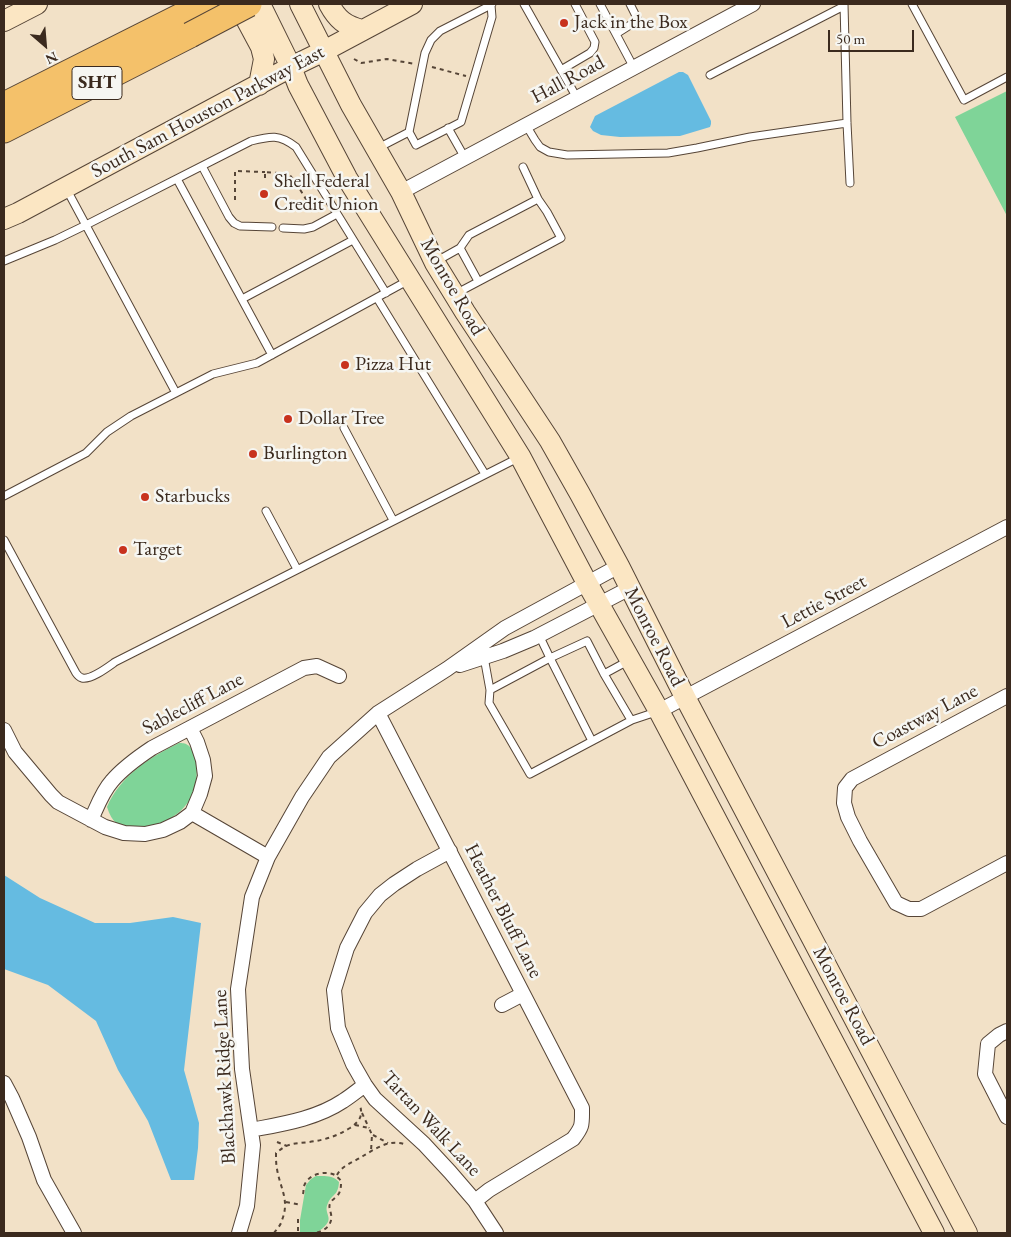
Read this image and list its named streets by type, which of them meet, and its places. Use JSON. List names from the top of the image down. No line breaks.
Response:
{"streets":{"highway":["SHT"],"main road":["South Sam Houston Parkway East","Monroe Road"],"street":["Hall Road","Lettie Street","Sablecliff Lane","Coastway Lane","Heather Bluff Lane","Blackhawk Ridge Lane","Tartan Walk Lane"]},"crossings":[["Hall Road","Monroe Road"],["South Sam Houston Parkway East","Monroe Road"],["Monroe Road","Lettie Street"],["Monroe Road","Blackhawk Ridge Lane"],["Heather Bluff Lane","Blackhawk Ridge Lane"],["Heather Bluff Lane","Tartan Walk Lane"]],"places":["Jack in the Box","Shell Federal Credit Union","Pizza Hut","Dollar Tree","Burlington","Starbucks","Target"],"scale_bar":"50 m","north":"bottom right"}
